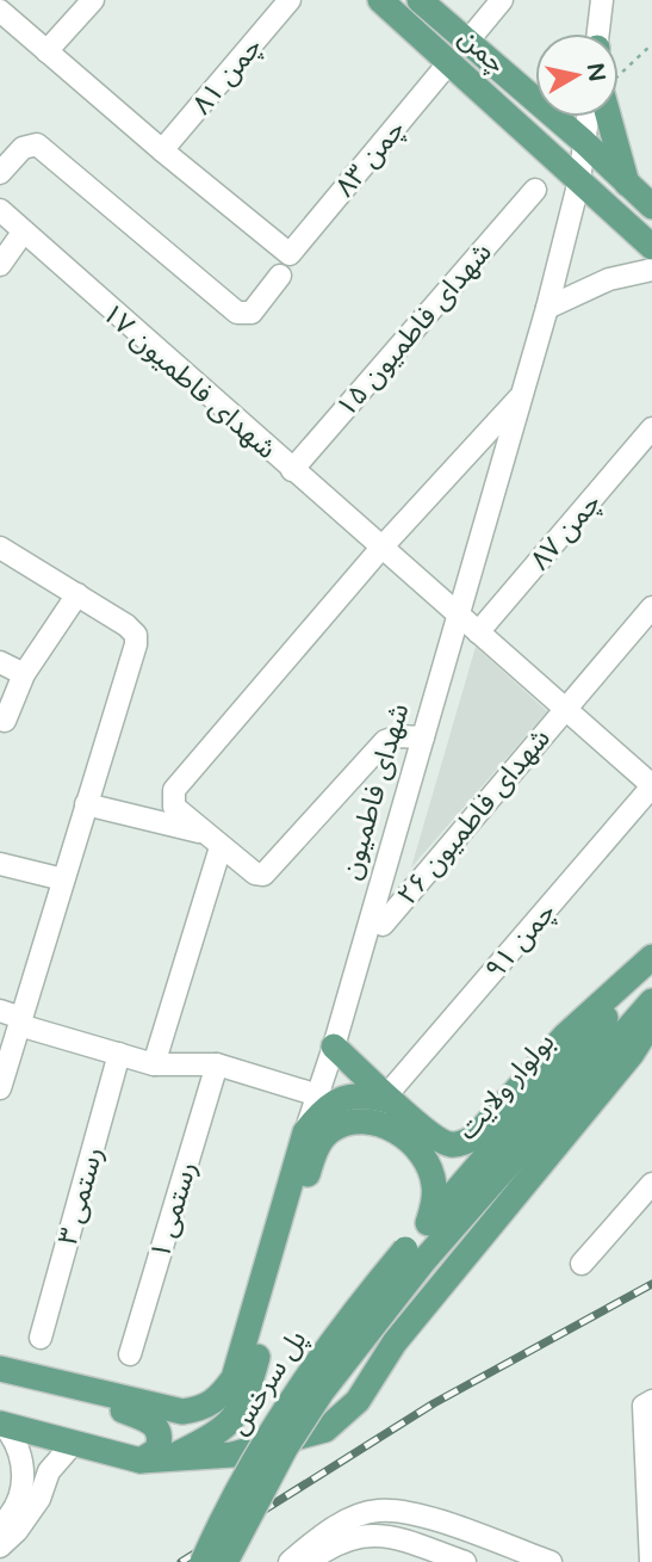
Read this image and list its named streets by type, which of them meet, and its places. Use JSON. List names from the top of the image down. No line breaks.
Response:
{"streets":{"main road":["چمن","شهدای فاطمیون","بولوار ولایت","پل سرخس"],"street":["چمن ۸۱","چمن ۸۳","شهدای فاطمیون ۱۵","شهدای فاطمیون ۱۷","چمن ۸۷","شهدای فاطمیون ۲۶","چمن ۹۱","رستمی ۳","رستمی ۱"]},"crossings":[["چمن","چمن ۸۳"],["چمن","شهدای فاطمیون"],["چمن ۸۱","چمن ۸۳"],["شهدای فاطمیون ۱۵","شهدای فاطمیون ۱۷"],["شهدای فاطمیون ۱۷","چمن ۸۷"],["شهدای فاطمیون ۱۷","شهدای فاطمیون"],["شهدای فاطمیون ۱۷","شهدای فاطمیون ۲۶"],["شهدای فاطمیون ۱۷","چمن ۹۱"],["بولوار ولایت","پل سرخس"]],"north":"right"}
